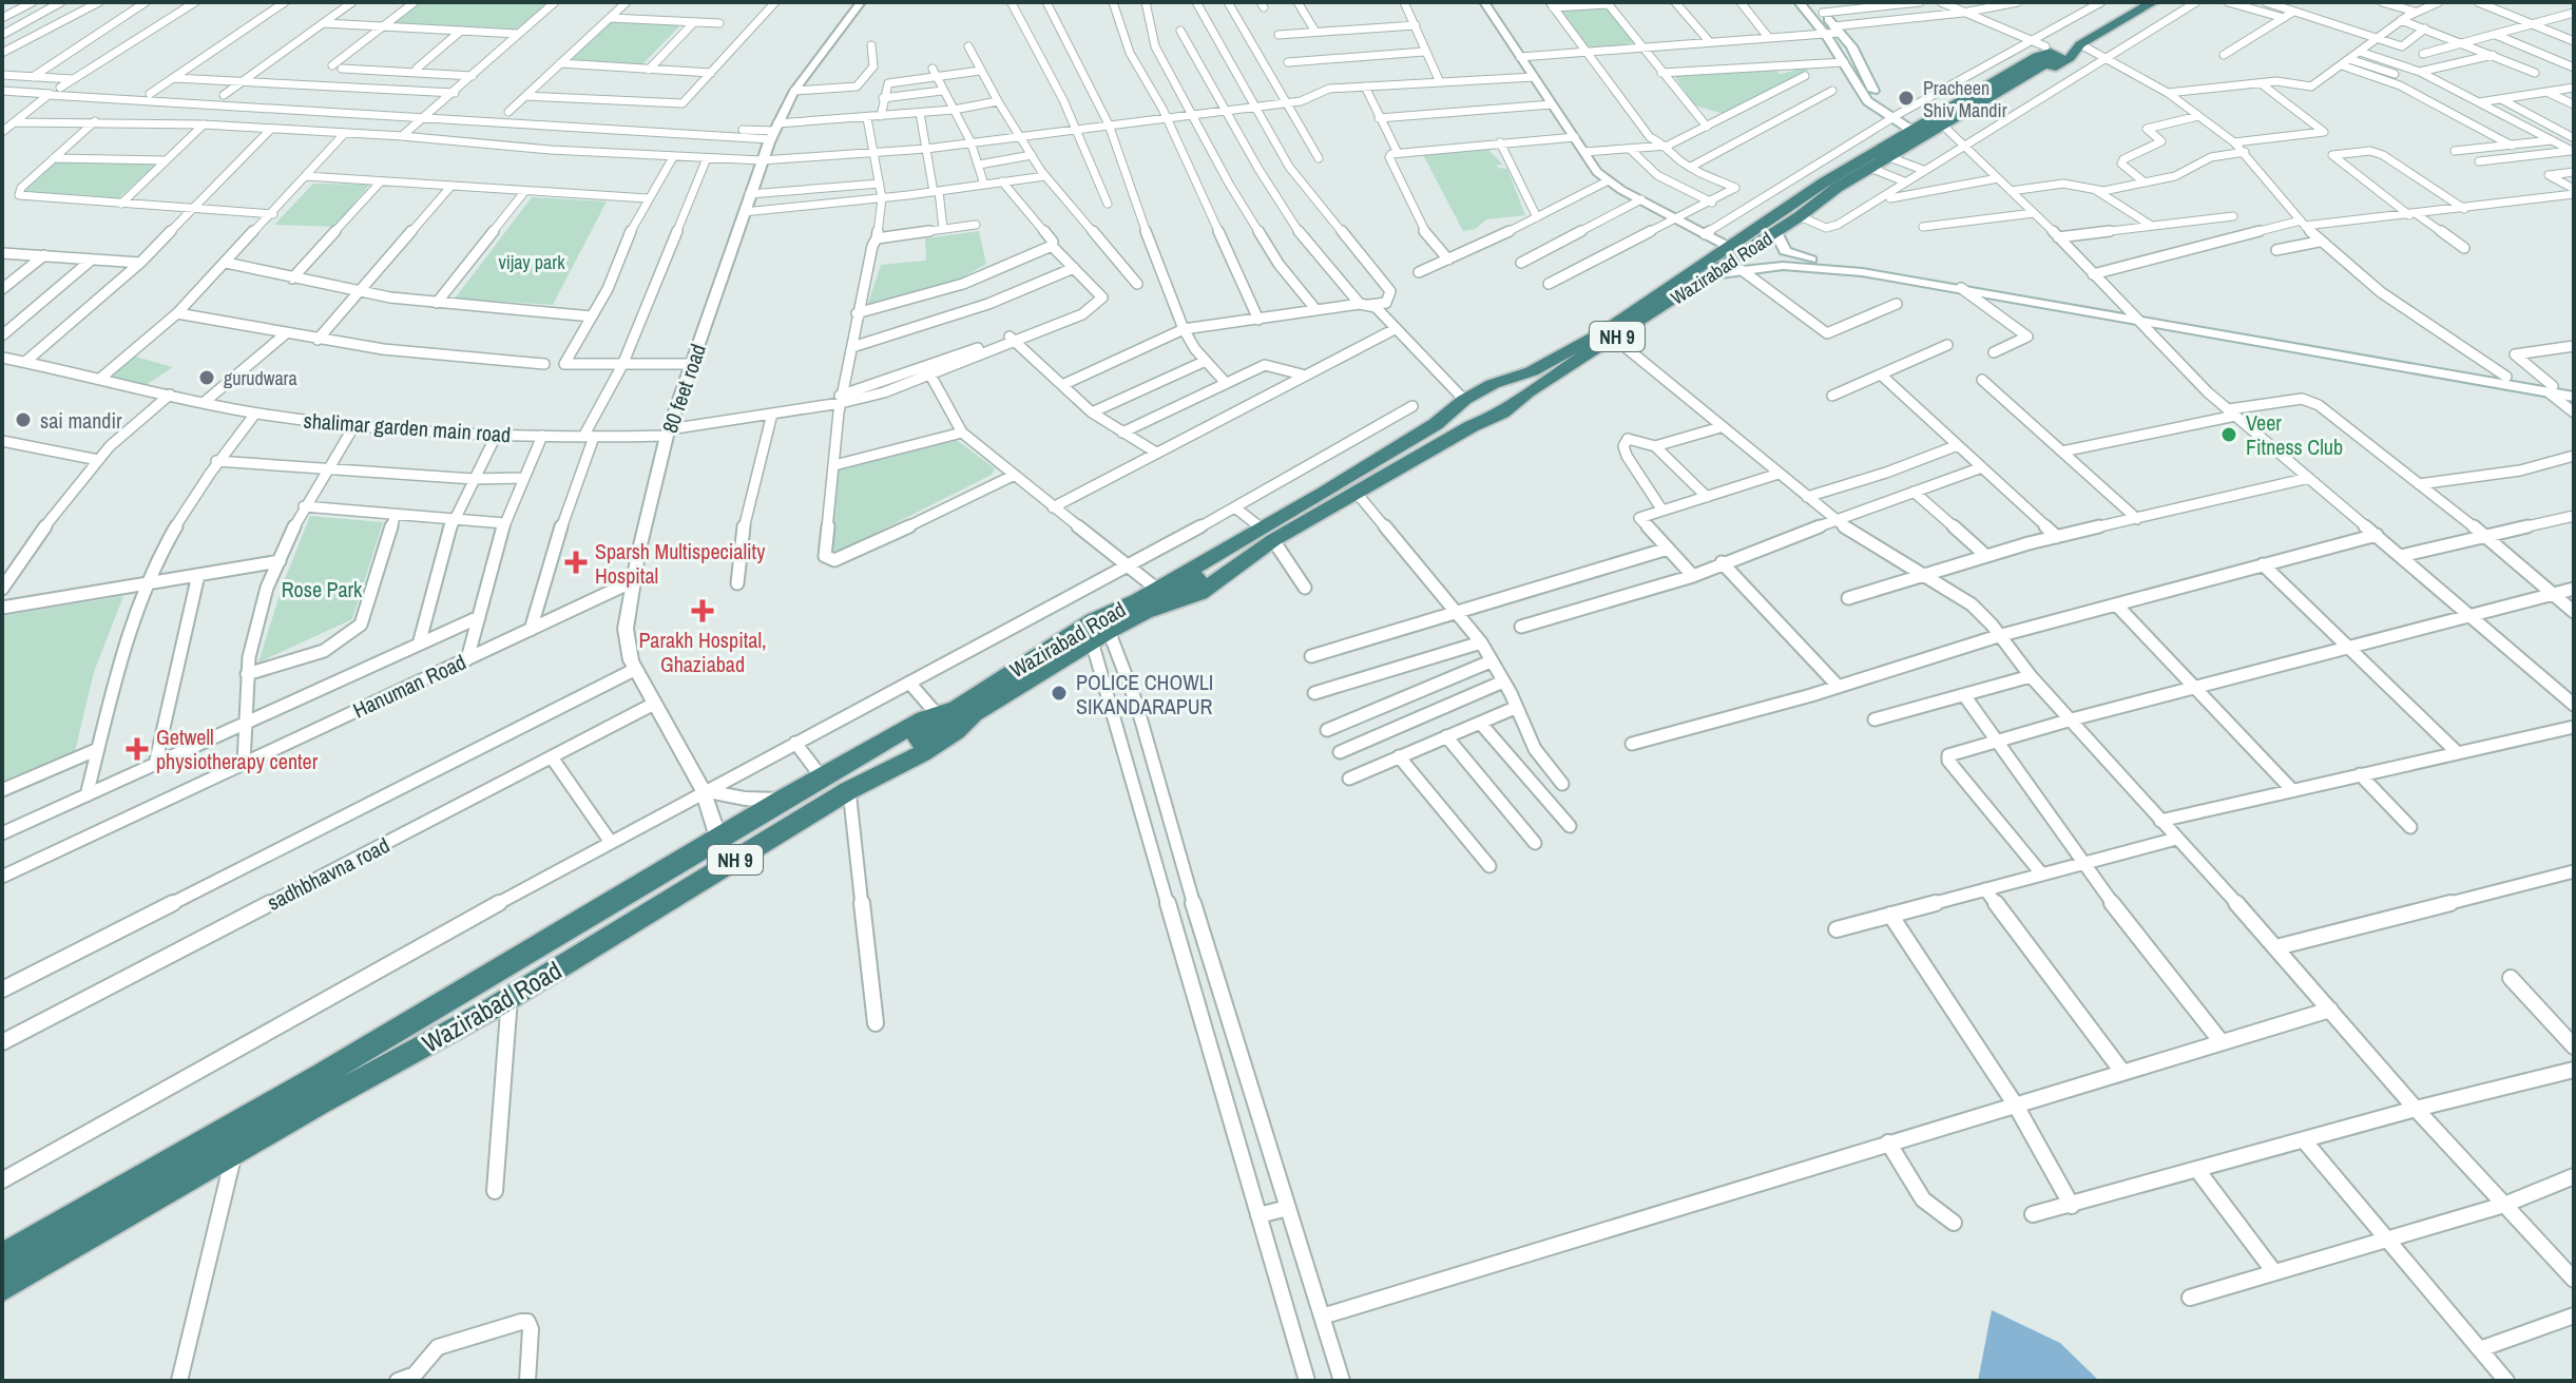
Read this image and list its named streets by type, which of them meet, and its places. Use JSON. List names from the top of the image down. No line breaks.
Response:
{"streets":{"highway":["Wazirabad Road","NH 9"],"street":["80 feet road","shalimar garden main road","Hanuman Road","sadhbhavna road"]},"crossings":[["80 feet road","shalimar garden main road"],["80 feet road","Hanuman Road"],["80 feet road","sadhbhavna road"]],"parks":["vijay park","Rose Park"],"places":{"other":["Pracheen Shiv Mandir","gurudwara","sai mandir","Veer Fitness Club","POLICE CHOWLI SIKANDARAPUR"],"health":["Sparsh Multispeciality Hospital","Parakh Hospital, Ghaziabad","Getwell physiotherapy center"]}}
